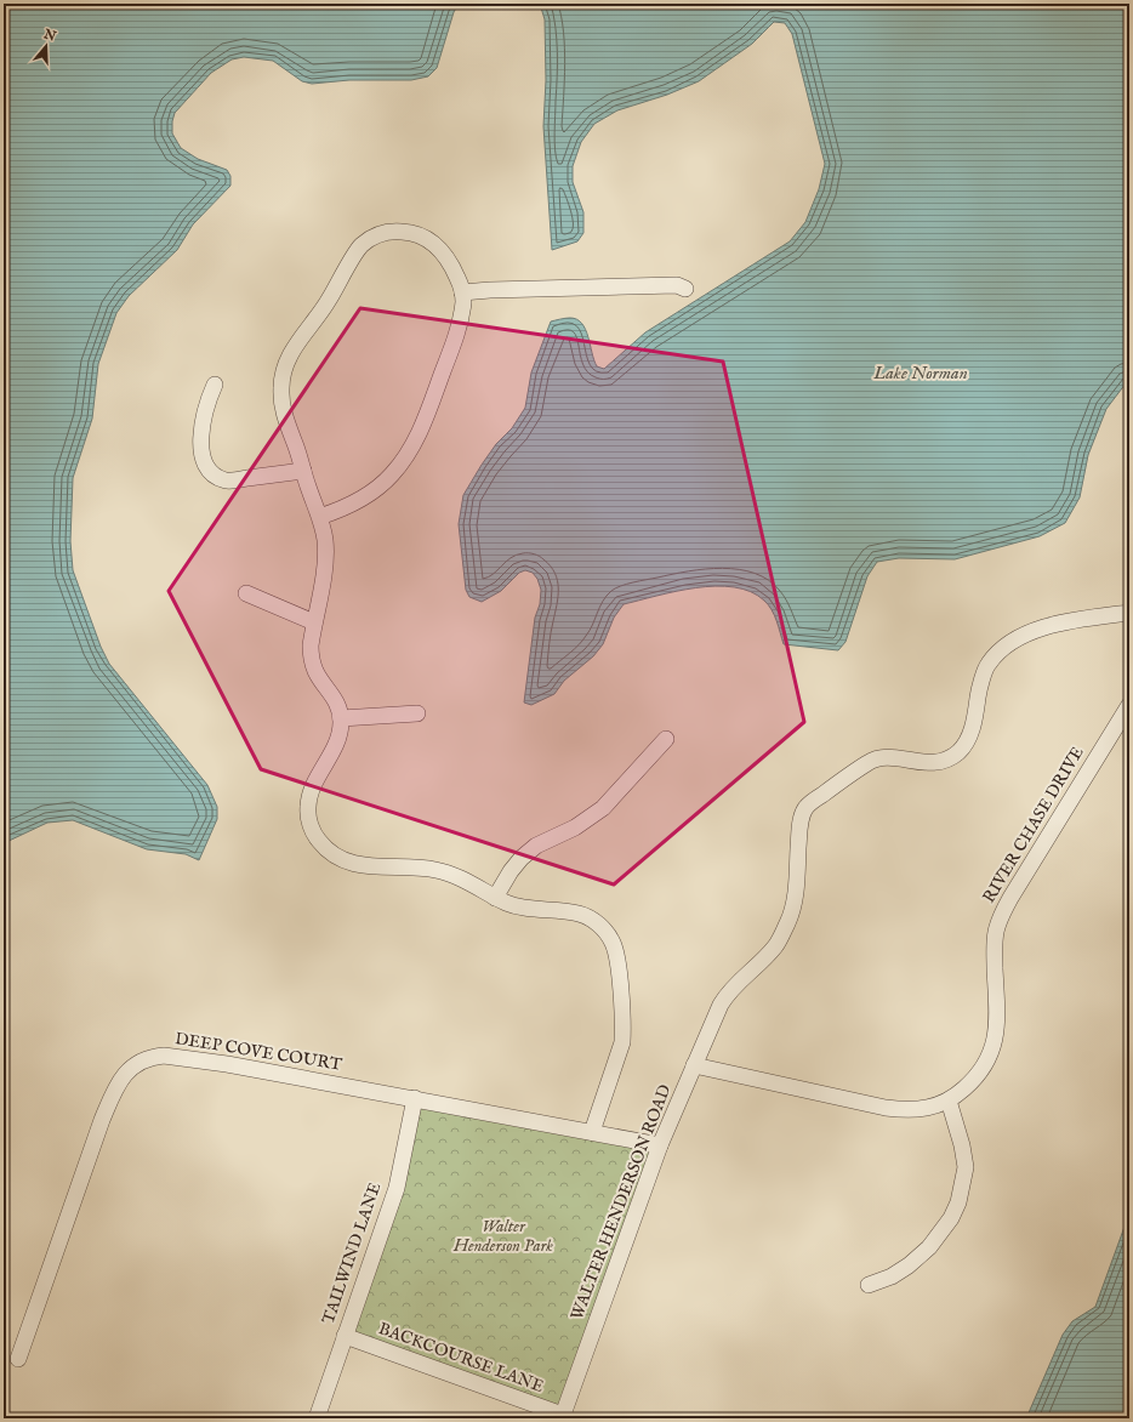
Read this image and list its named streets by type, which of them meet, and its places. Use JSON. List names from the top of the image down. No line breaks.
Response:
{"streets":{"street":["RIVER CHASE DRIVE","DEEP COVE COURT","WALTER HENDERSON ROAD","TAILWIND LANE","BACKCOURSE LANE"]},"crossings":[["RIVER CHASE DRIVE","WALTER HENDERSON ROAD"],["DEEP COVE COURT","WALTER HENDERSON ROAD"],["DEEP COVE COURT","TAILWIND LANE"],["WALTER HENDERSON ROAD","BACKCOURSE LANE"],["TAILWIND LANE","BACKCOURSE LANE"]],"water":["Lake Norman"],"parks":["Walter Henderson Park"],"north":"top"}
